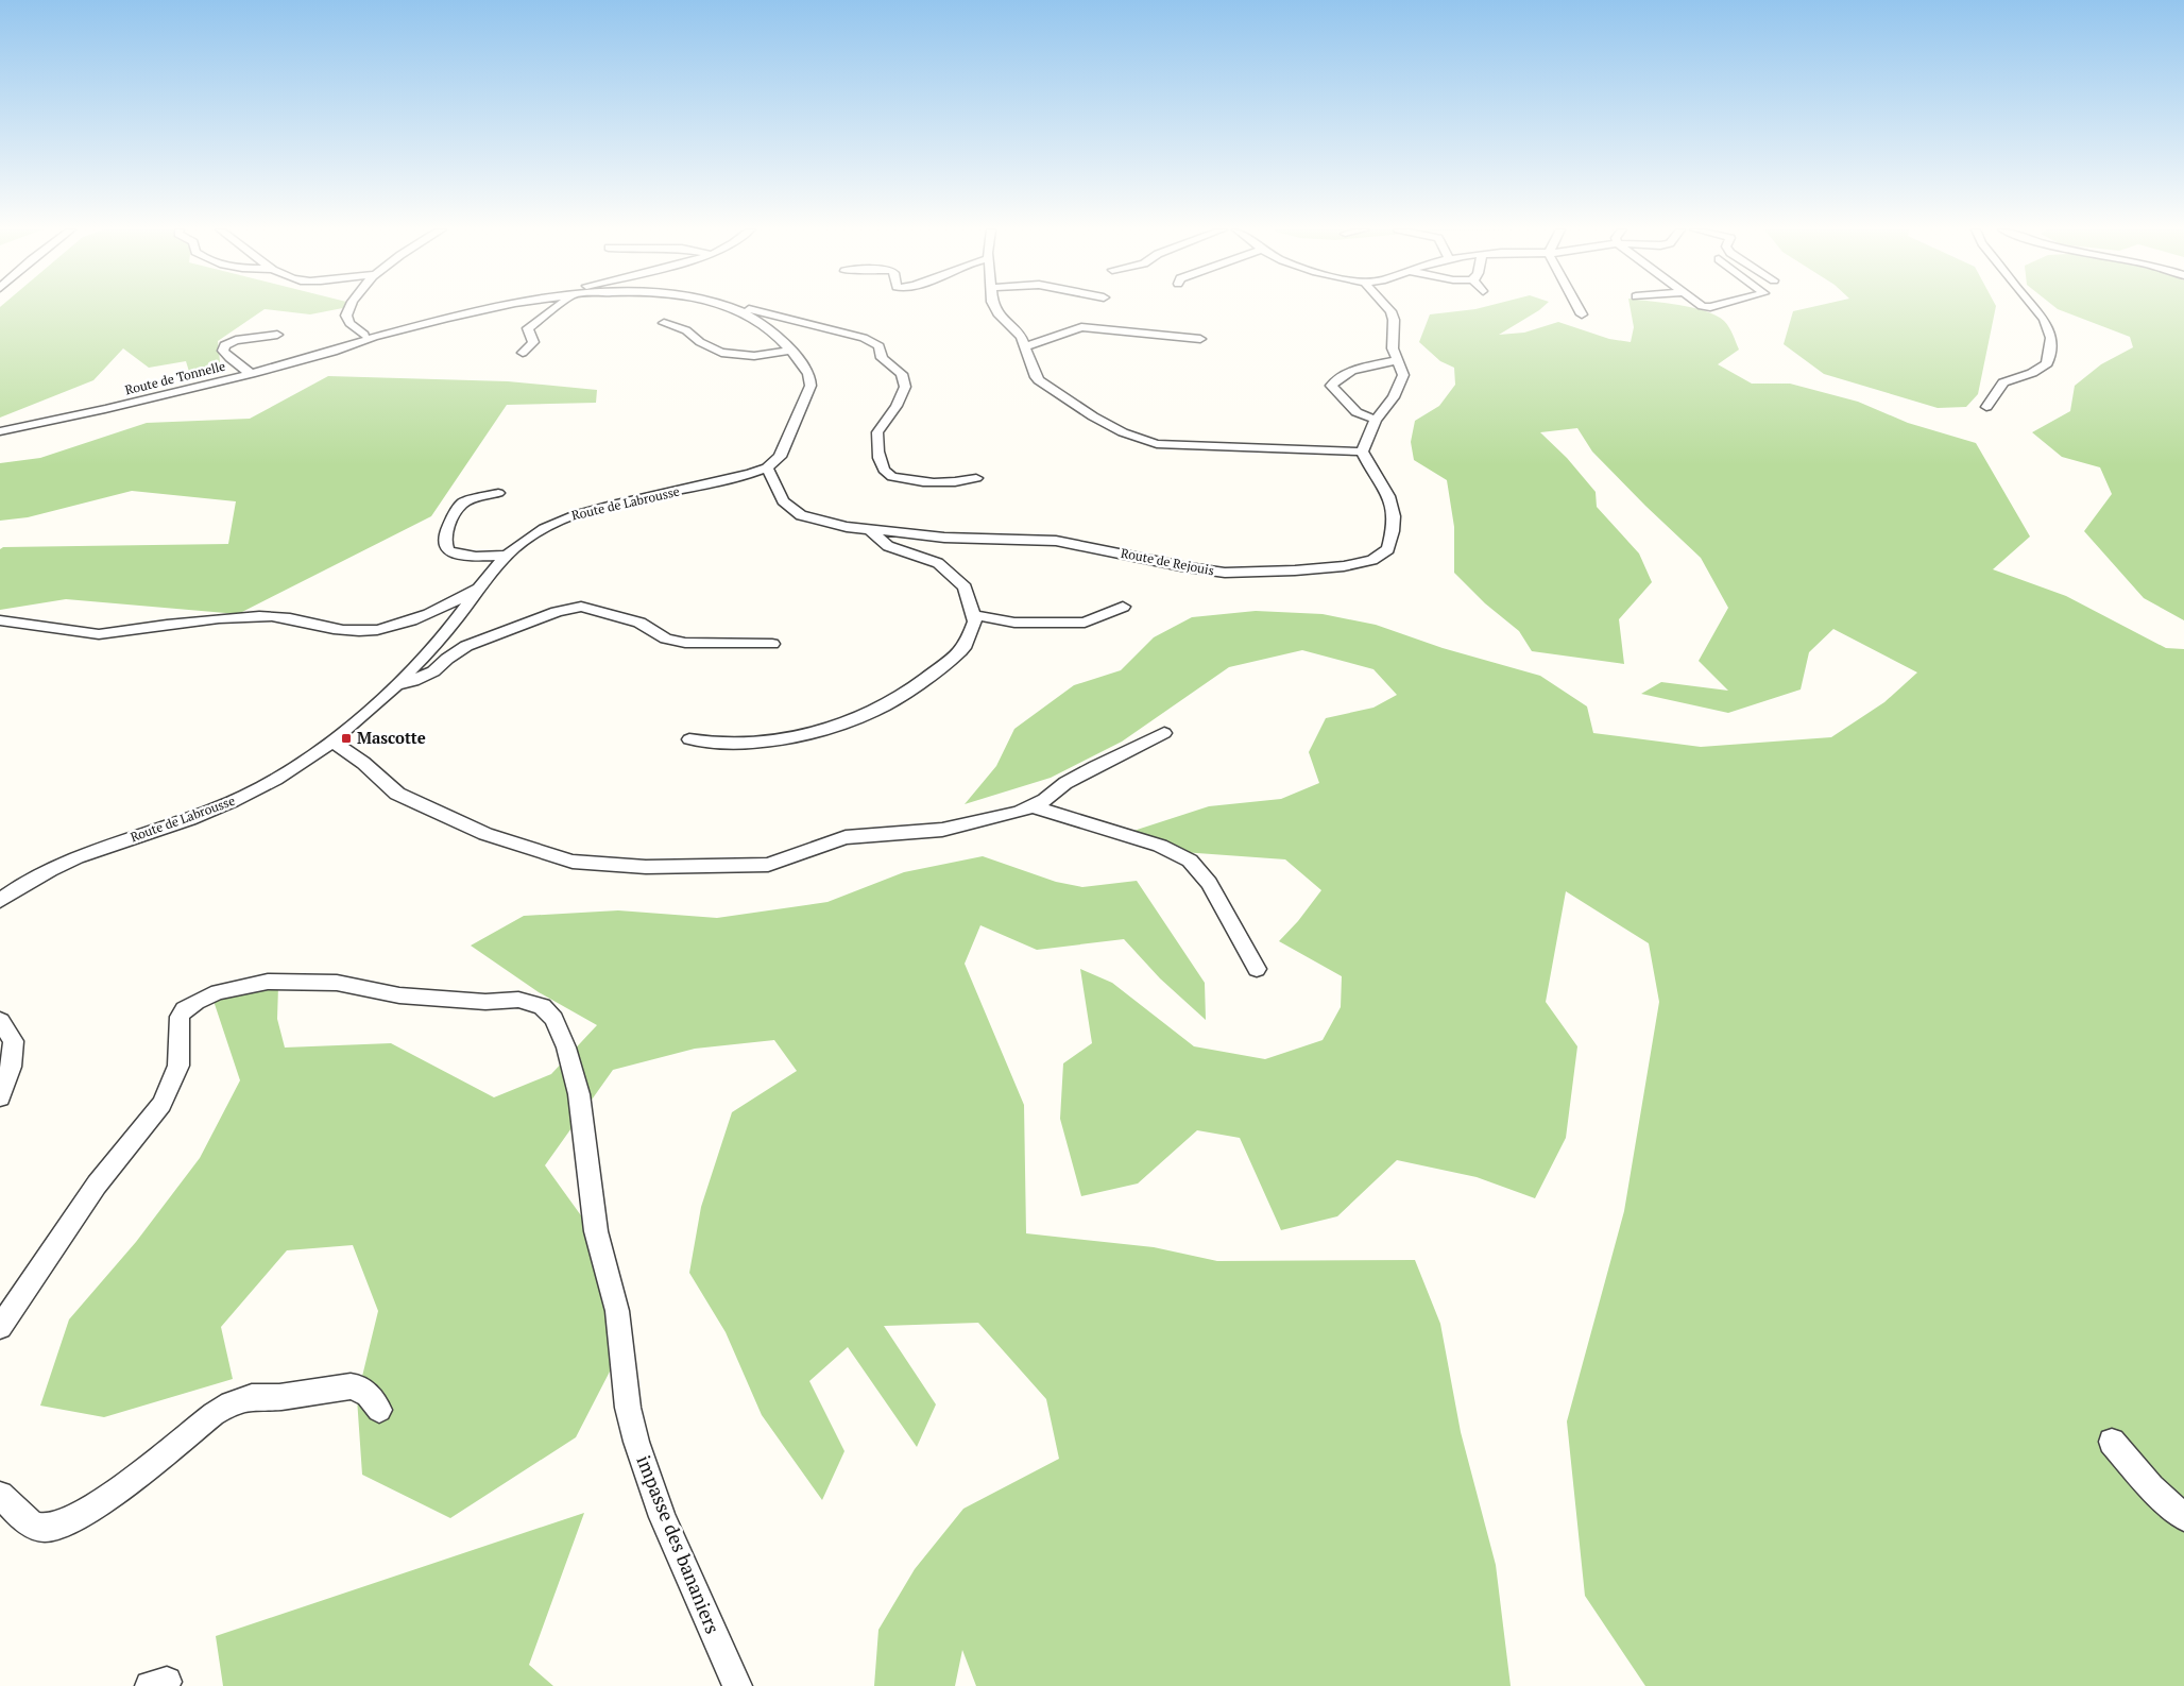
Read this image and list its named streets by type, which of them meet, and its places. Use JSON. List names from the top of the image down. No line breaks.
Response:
{"streets":{"street":["Route de Tonnelle","Route de Labrousse","Route de Rejouis","impasse des bananiers"]},"crossings":[["Route de Labrousse","Route de Rejouis"]],"places":{"transit":["Mascotte"]}}
